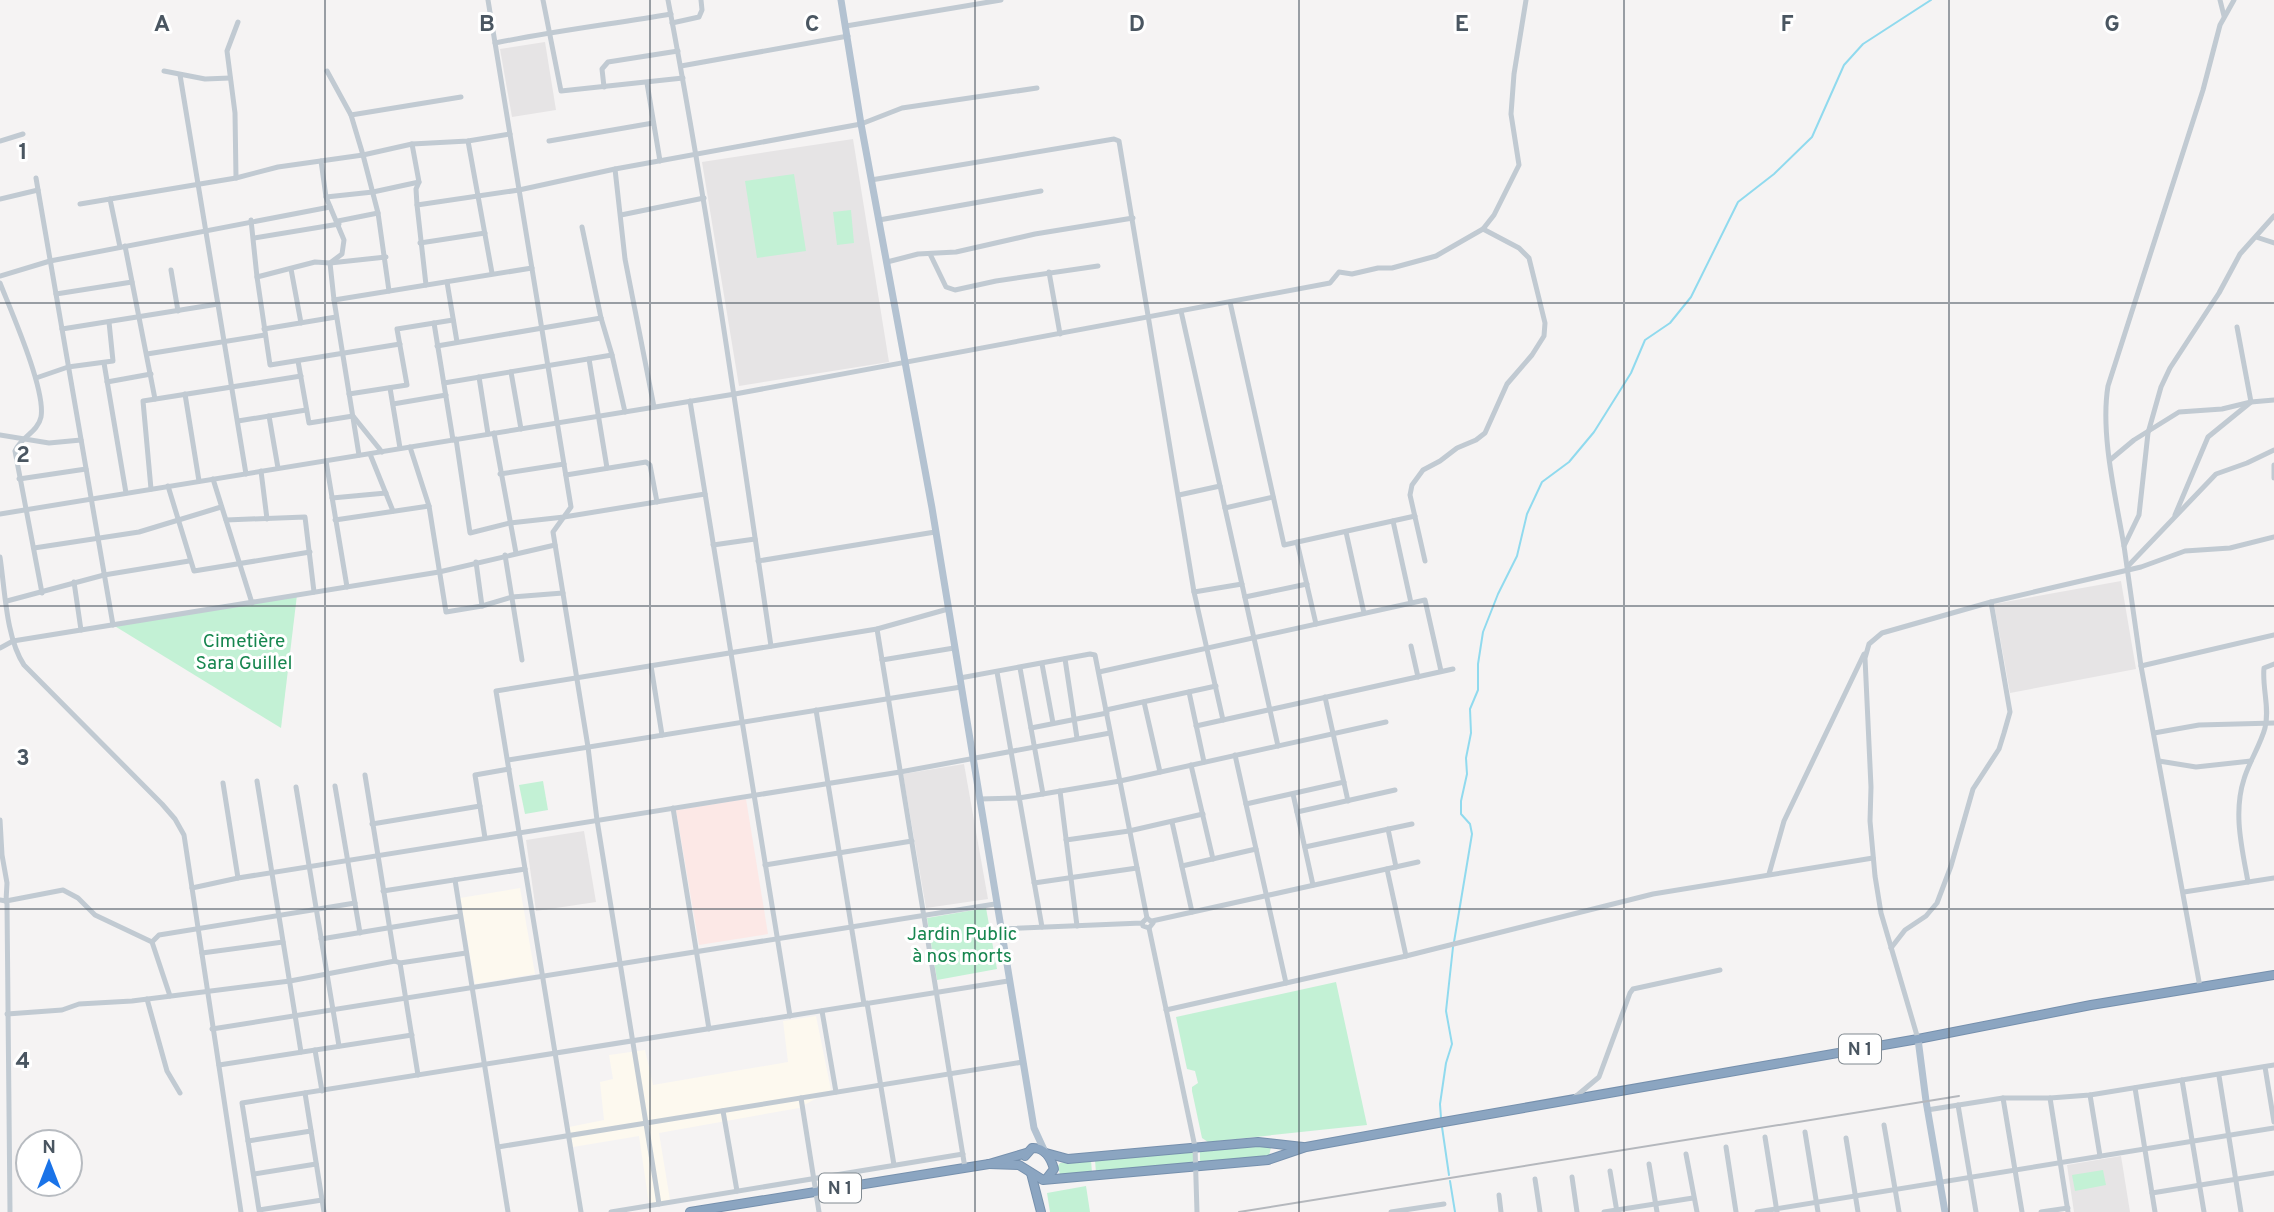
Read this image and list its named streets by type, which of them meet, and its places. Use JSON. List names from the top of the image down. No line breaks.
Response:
{"streets":{"highway":["N 1"]},"parks":["Cimetière Sara Guillel","Jardin Public à nos morts"],"north":"top","grid":{"columns":["A","B","C","D","E","F","G"],"rows":["1","2","3","4"]}}
